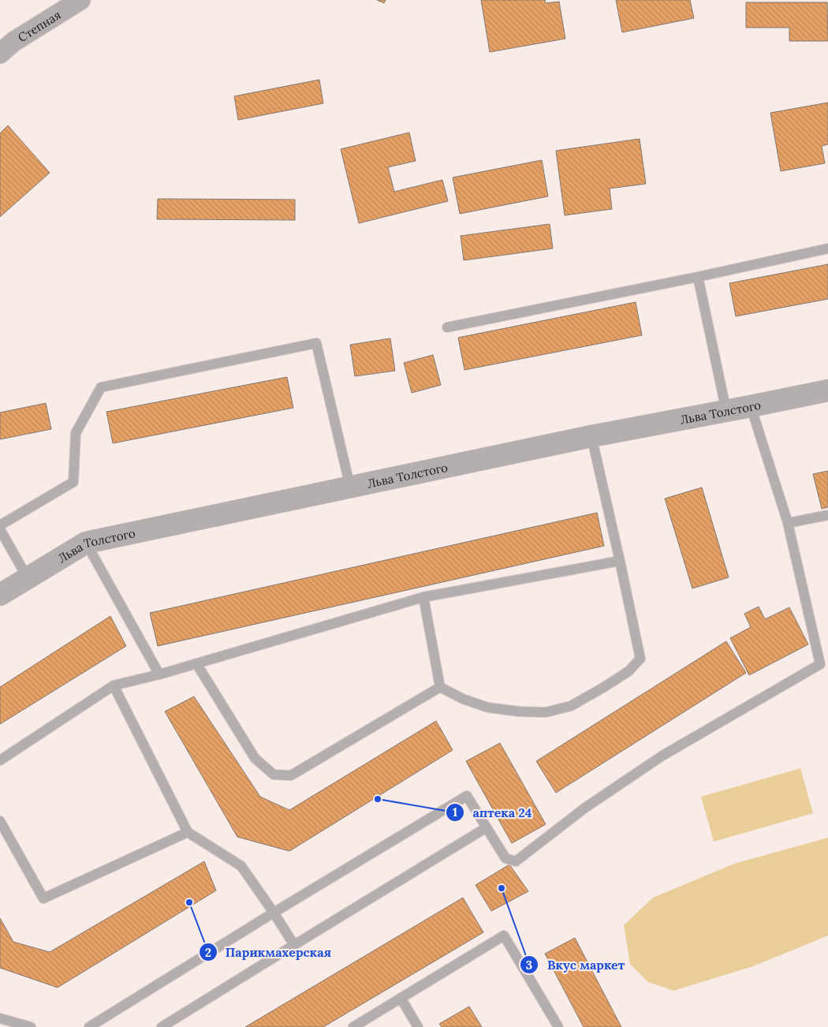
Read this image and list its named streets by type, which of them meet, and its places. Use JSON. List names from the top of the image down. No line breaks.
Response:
{"streets":{"street":["Степная","Льва Толстого"]},"places":["аптека 24","Вкус маркет","Парикмахерская"]}
